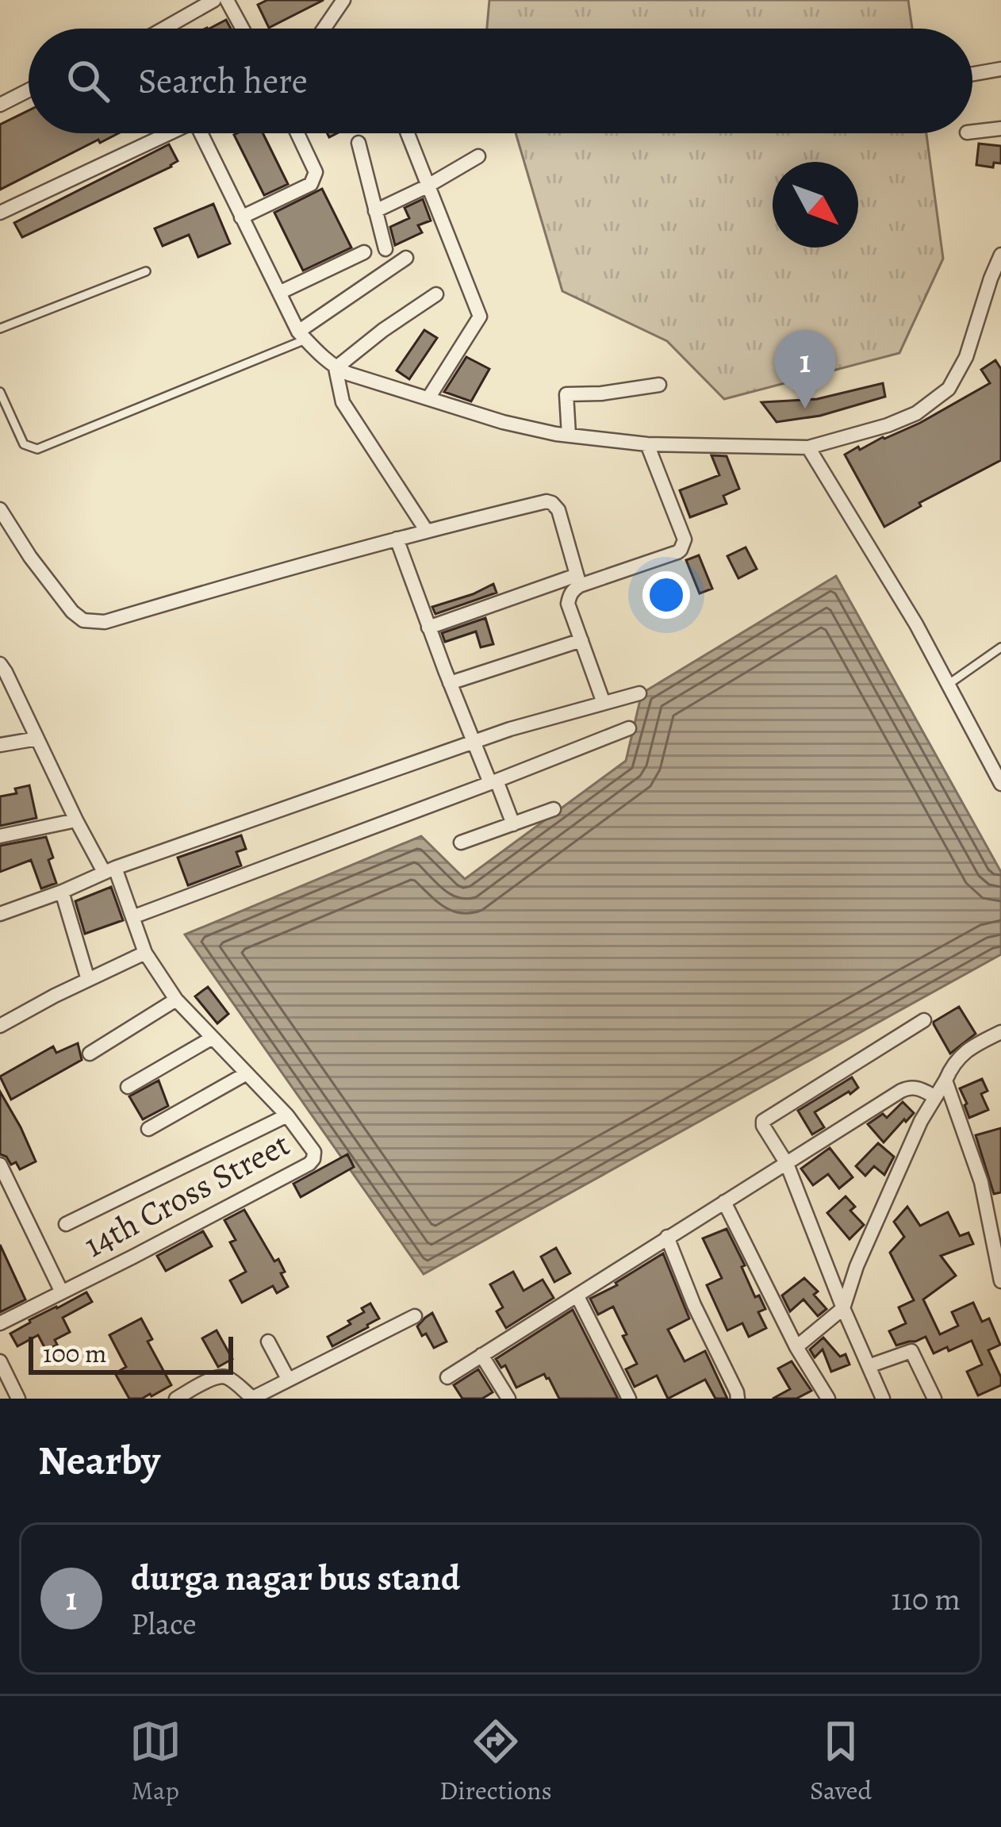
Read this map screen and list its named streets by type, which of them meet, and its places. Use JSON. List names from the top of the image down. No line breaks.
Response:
{"streets":{"street":["14th Cross Street"]},"scale_bar":"100 m","north":"bottom right","page":{"search":"Search here","pins":"1","scale":"100 m","heading":"Nearby","list":[{"mark":"1","name":"durga nagar bus stand","note":"Place","value":"110 m"}],"nav":["Map","Directions","Saved"]}}
